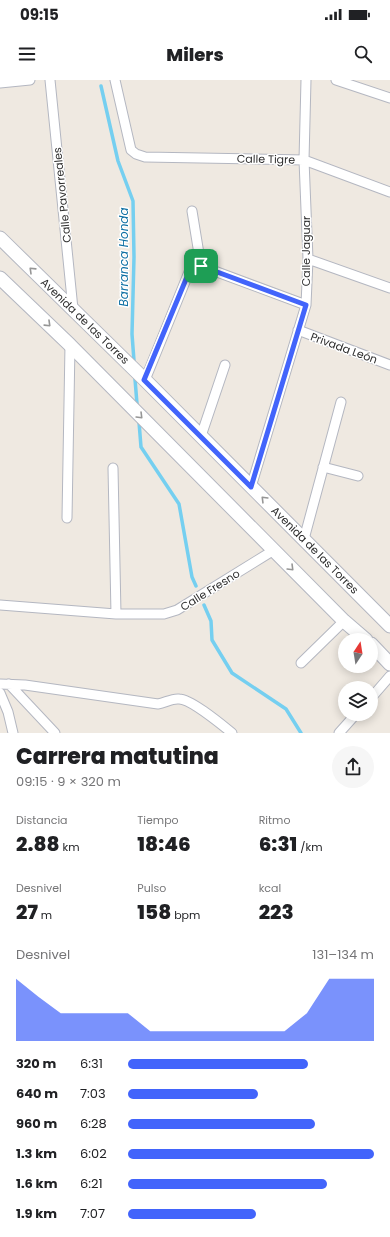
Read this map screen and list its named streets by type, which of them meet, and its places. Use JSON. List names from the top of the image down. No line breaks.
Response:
{"streets":{"main road":["Avenida de las Torres"],"street":["Calle Tigre","Calle Pavorreales","Calle Jaguar","Privada León","Calle Fresno"]},"crossings":[["Calle Tigre","Calle Jaguar"],["Calle Pavorreales","Avenida de las Torres"],["Calle Jaguar","Avenida de las Torres"],["Calle Jaguar","Privada León"]],"water":["Barranca Honda"],"north":"top","page":{"status":"09:15","header":"Milers","heading":["Carrera matutina","09:15 · 9 × 320 m"],"stats":[["Distancia","2.88 km"],["Tiempo","18:46"],["Ritmo","6:31 /km"],["Desnivel","27 m"],["Pulso","158 bpm"],["kcal","223"]],"chart":["Desnivel","131–134 m"],"list":[{"name":"320 m","note":"6:31"},{"name":"640 m","note":"7:03"},{"name":"960 m","note":"6:28"},{"name":"1.3 km","note":"6:02"},{"name":"1.6 km","note":"6:21"},{"name":"1.9 km","note":"7:07"}]}}
